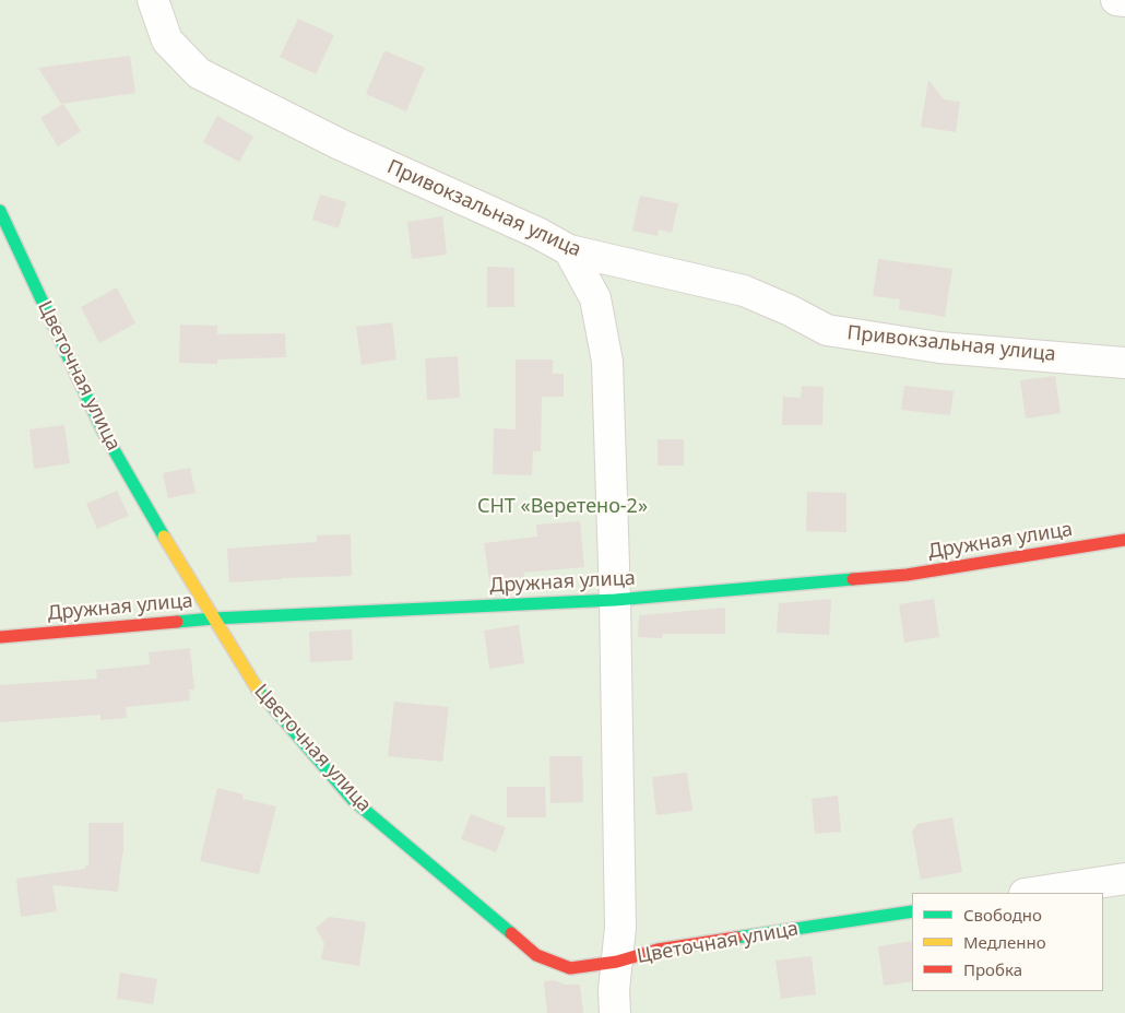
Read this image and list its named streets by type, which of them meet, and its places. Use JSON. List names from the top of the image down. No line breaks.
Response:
{"streets":{"street":["Привокзальная улица","Цветочная улица","Дружная улица"]},"crossings":[["Цветочная улица","Дружная улица"]],"parks":["СНТ «Веретено-2»"],"legend":["Свободно","Медленно","Пробка"]}
